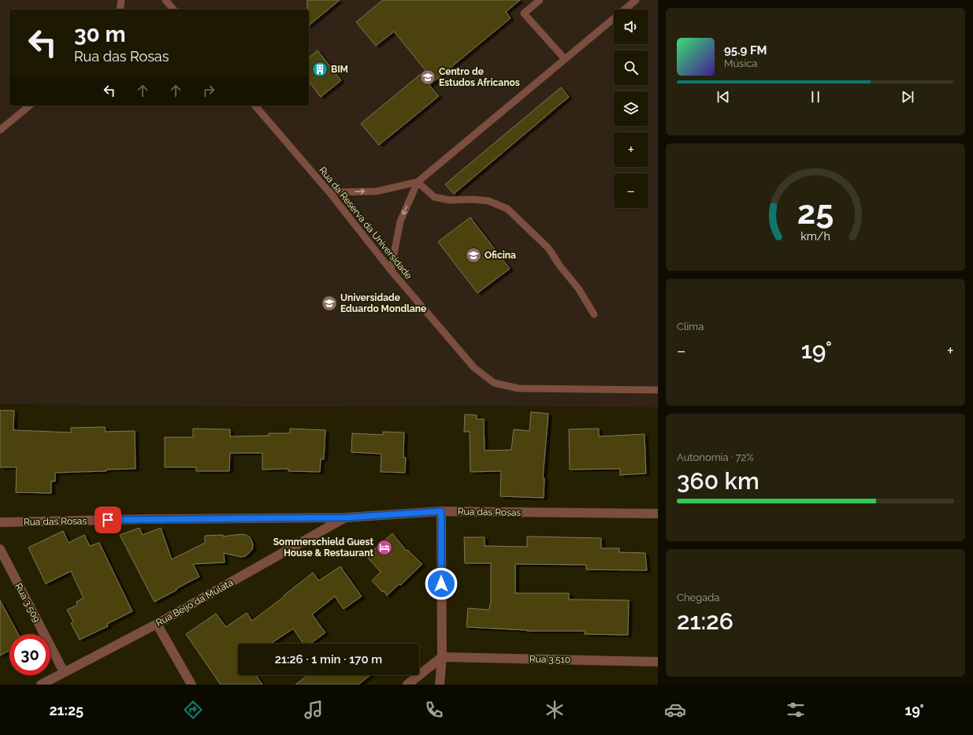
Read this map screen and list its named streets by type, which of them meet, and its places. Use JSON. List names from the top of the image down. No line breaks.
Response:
{"streets":{"street":["Rua das Rosas","Rua 3.509","Rua Beijo da Mulata","Rua 3.510"],"lane":["Rua da Reserva da Universidade"]},"crossings":[["Rua das Rosas","Rua Beijo da Mulata"],["Rua 3.509","Rua Beijo da Mulata"]],"places":{"building":["BIM"],"school or university":["Centro de Estudos Africanos","Oficina","Universidade Eduardo Mondlane"],"hotel":["Sommerschield Guest House & Restaurant"]},"page":{"map_buttons":["+","−"],"turn":["30 m","Rua das Rosas"],"song":["95.9 FM","Música"],"tile":["Clima",["Autonomia · 72%","360 km"],["Chegada","21:26"]],"heat":["−","19°","+"],"limit":"30","trip":"21:26 · 1 min · 170 m","tabs":["21:25","19°"],"gauge":["25","km/h"]}}
